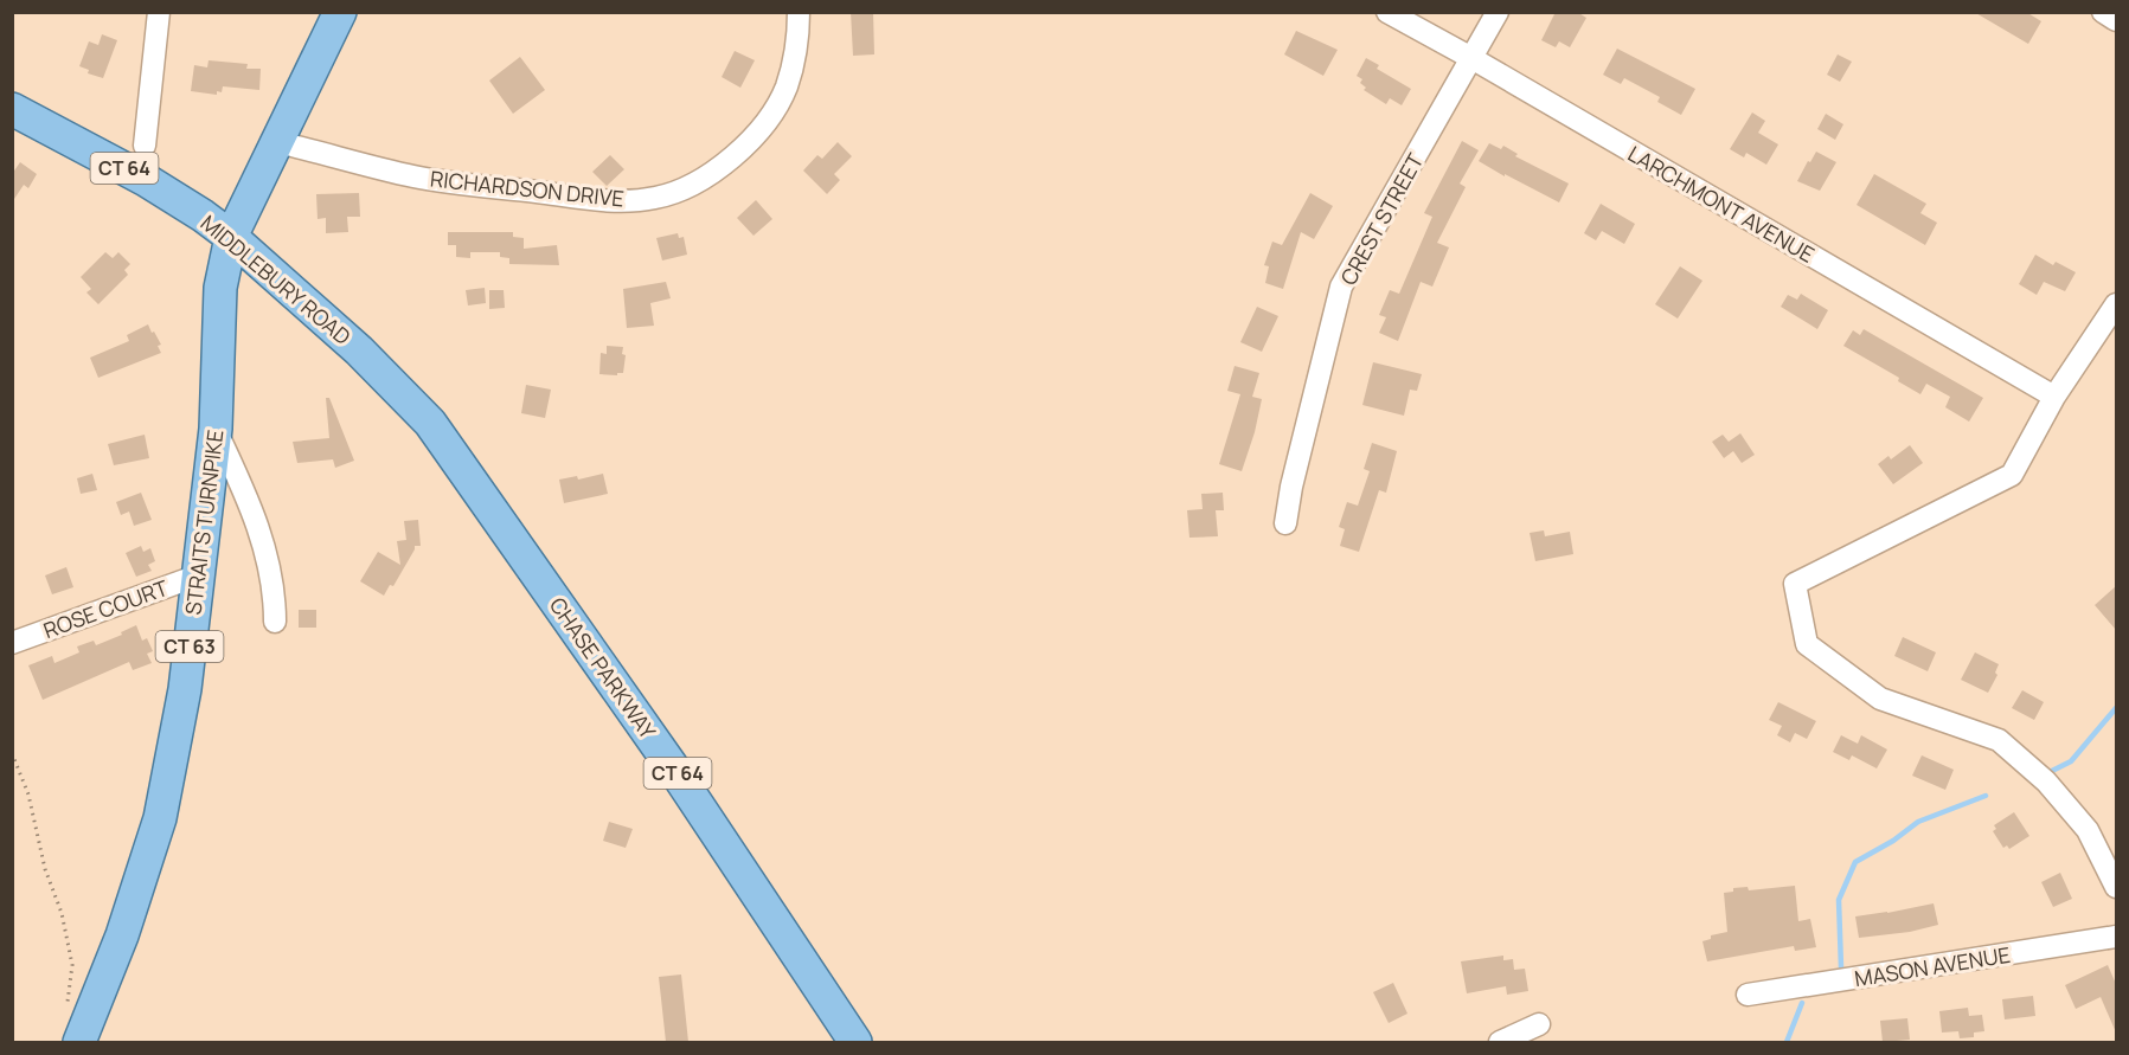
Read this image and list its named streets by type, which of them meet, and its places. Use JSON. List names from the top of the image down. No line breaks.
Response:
{"streets":{"main road":["CT 64","MIDDLEBURY ROAD","STRAITS TURNPIKE","CT 63","CHASE PARKWAY"],"street":["RICHARDSON DRIVE","LARCHMONT AVENUE","CREST STREET","ROSE COURT","MASON AVENUE"]},"crossings":[["RICHARDSON DRIVE","STRAITS TURNPIKE"],["LARCHMONT AVENUE","CREST STREET"],["MIDDLEBURY ROAD","STRAITS TURNPIKE"],["MIDDLEBURY ROAD","CHASE PARKWAY"],["STRAITS TURNPIKE","ROSE COURT"]]}
